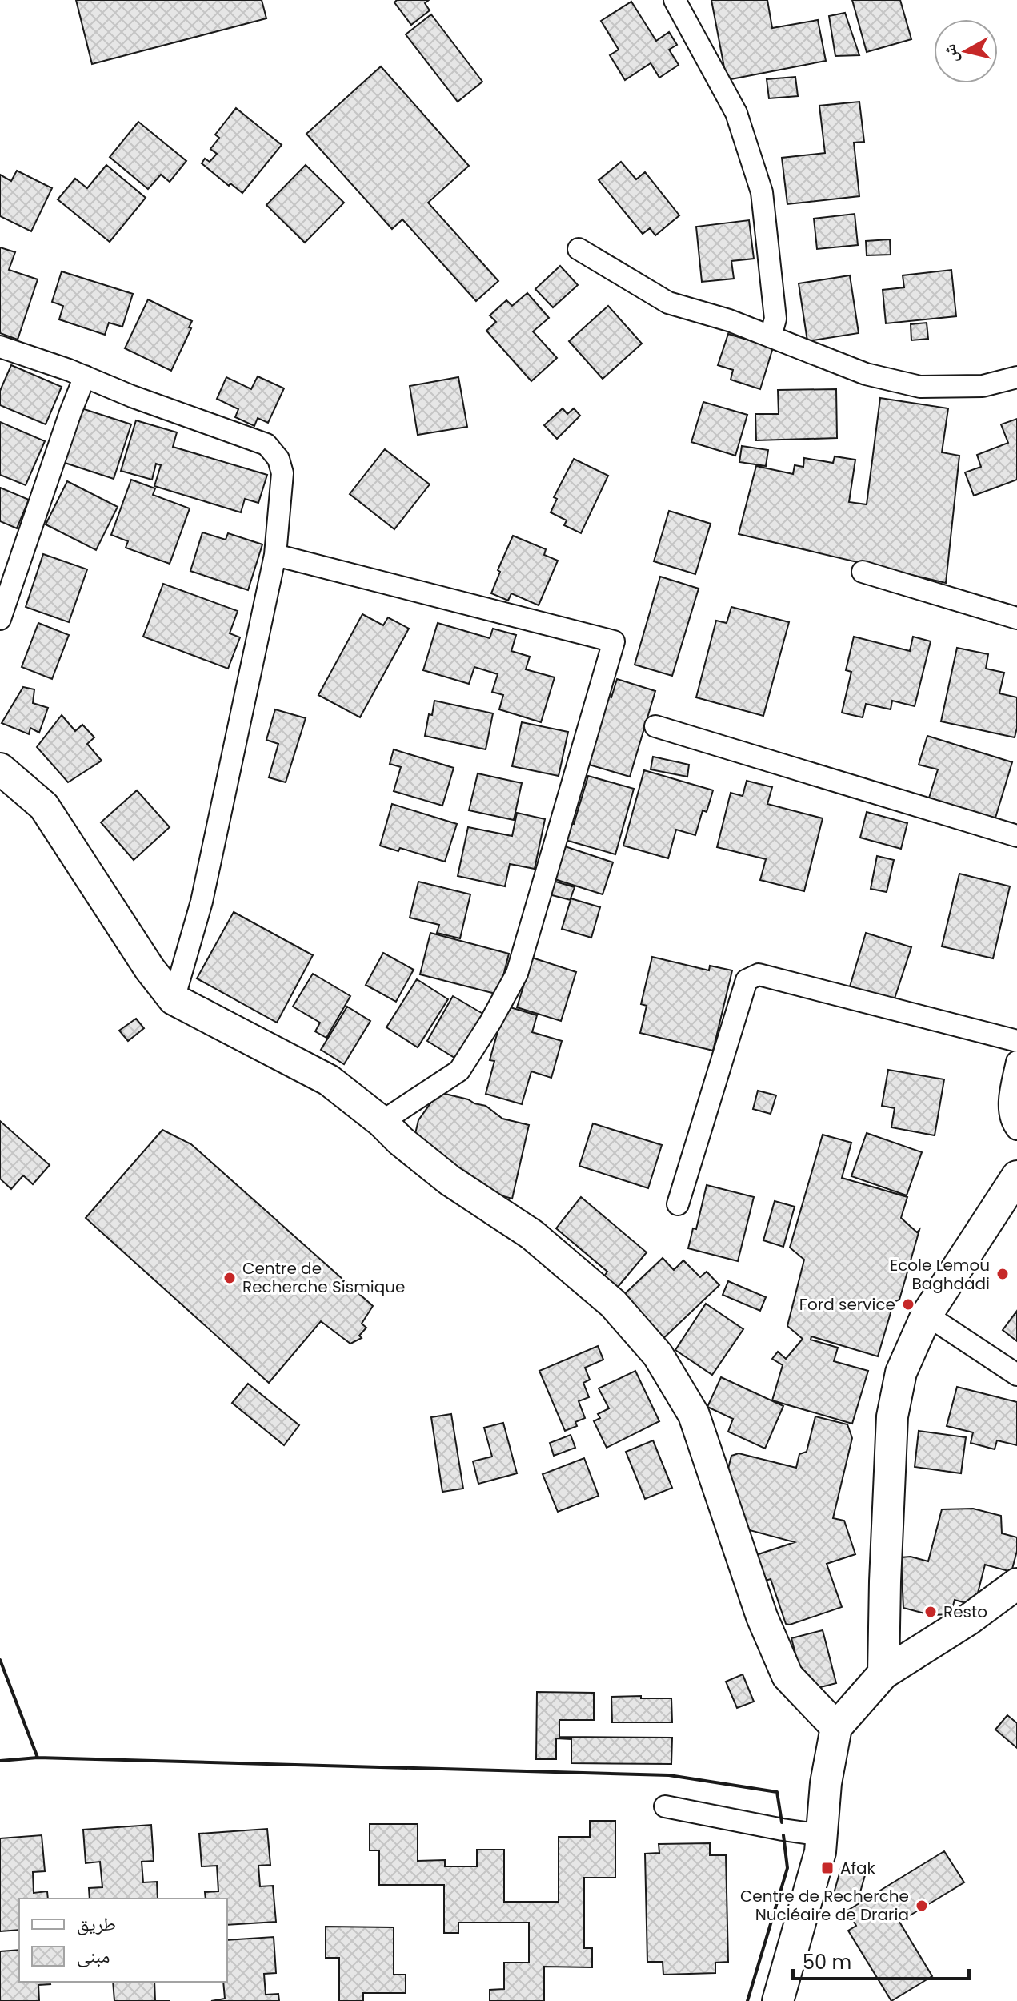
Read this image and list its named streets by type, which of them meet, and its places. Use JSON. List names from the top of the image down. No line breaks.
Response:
{"places":{"other":["Ecole Lemou Baghdadi","Centre de Recherche Sismique","Ford service","Resto","Centre de Recherche Nucléaire de Draria"],"transit":["Afak"]},"legend":["طريق","مبنى"],"scale_bar":"50 m","north":"left"}
